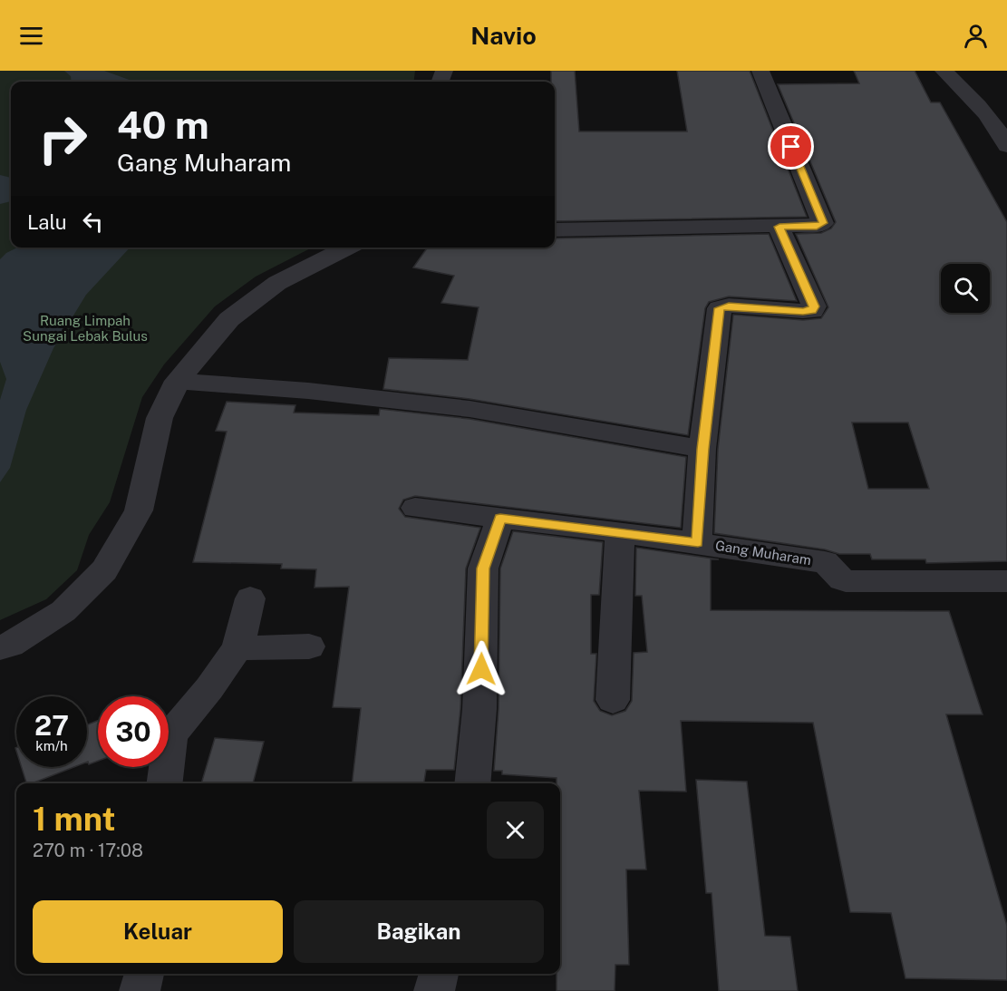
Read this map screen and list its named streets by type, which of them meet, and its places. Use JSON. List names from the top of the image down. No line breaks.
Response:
{"streets":{"street":["Gang Muharam"]},"parks":["Ruang Limpah Sungai Lebak Bulus"],"page":{"header":"Navio","turn":["40 m","Gang Muharam"],"then":"Lalu","speed":"27 km/h","limit":"30","heading":["1 mnt","270 m · 17:08"],"buttons":["Keluar","Bagikan"]}}
